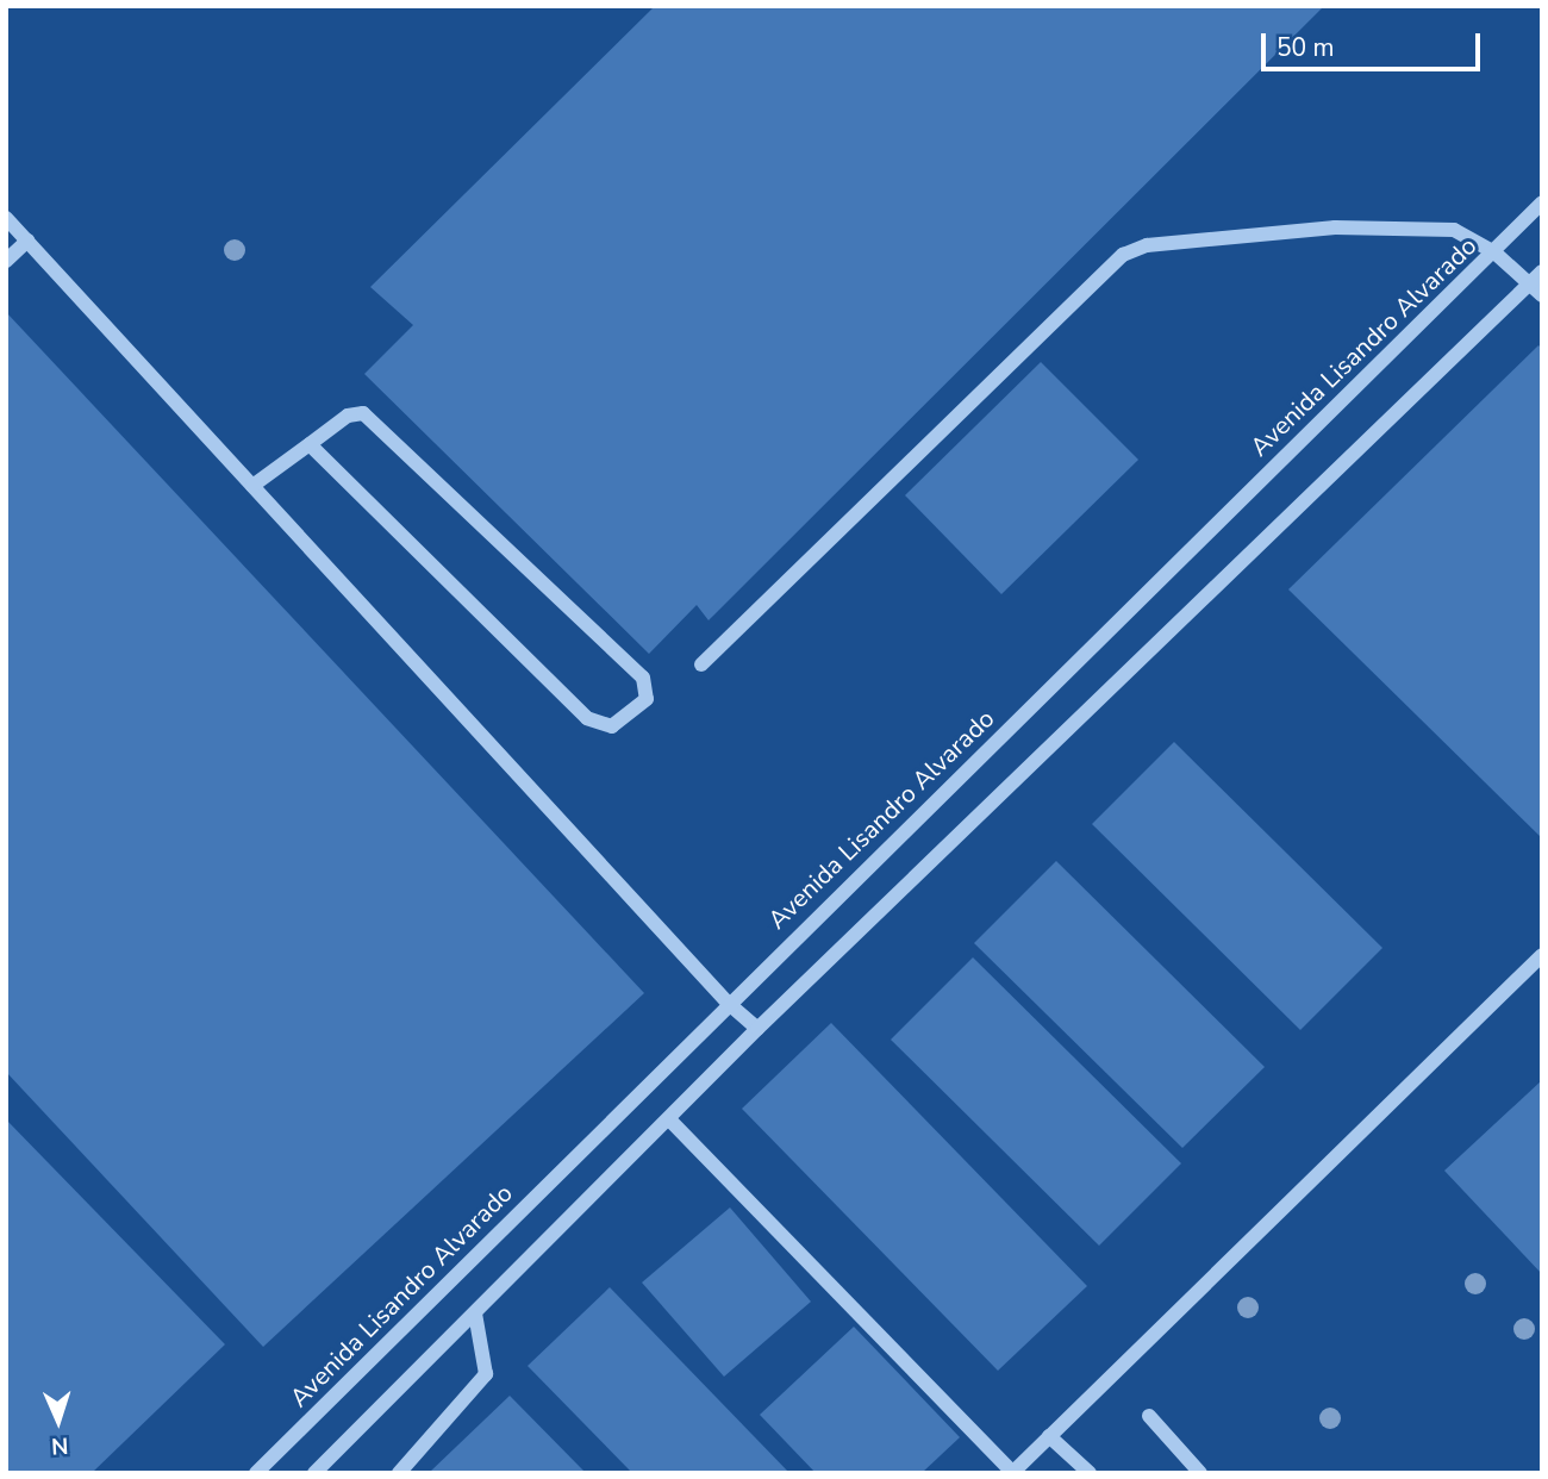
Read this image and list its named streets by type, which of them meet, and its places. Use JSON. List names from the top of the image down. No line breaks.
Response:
{"streets":{"street":["Avenida Lisandro Alvarado"]},"scale_bar":"50 m","north":"bottom"}
